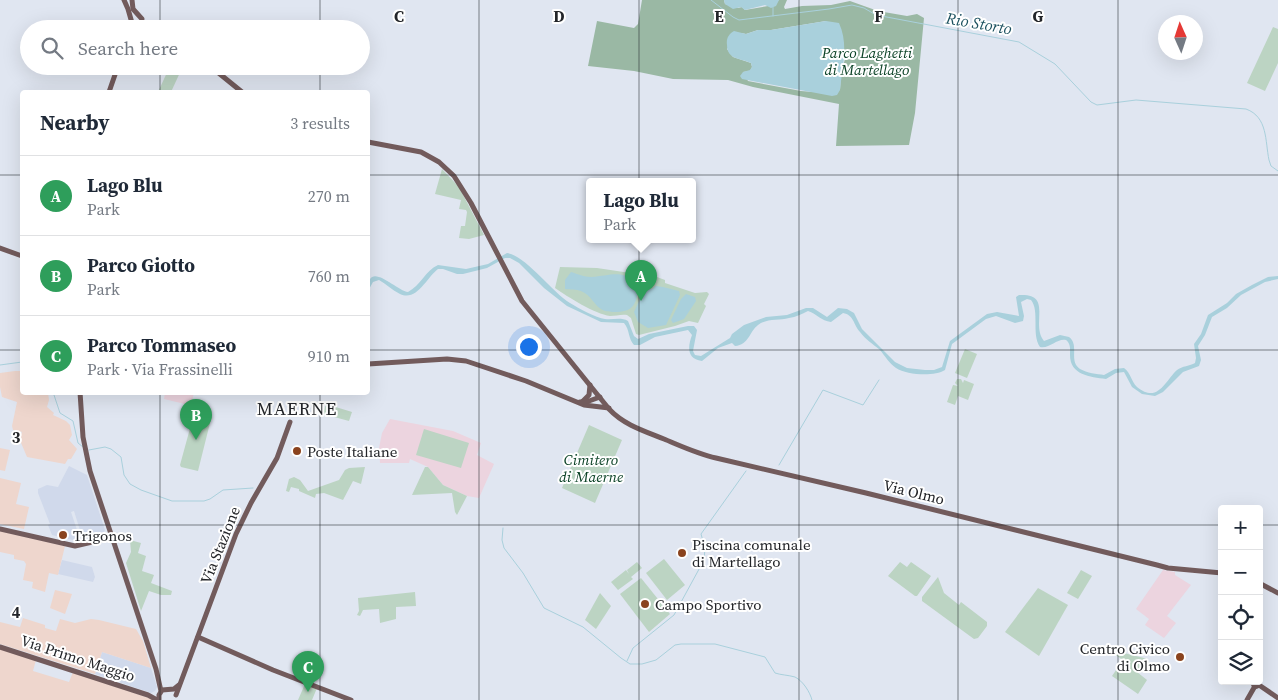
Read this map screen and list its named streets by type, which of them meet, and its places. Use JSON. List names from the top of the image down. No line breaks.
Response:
{"streets":{"street":["Via Olmo","Via Stazione","Via Primo Maggio"]},"crossings":[["Via Stazione","Via Primo Maggio"]],"districts":["MAERNE"],"water":["Rio Storto"],"parks":["Parco Laghetti di Martellago","Cimitero di Maerne"],"places":["Poste Italiane","Trigonos","Piscina comunale di Martellago","Campo Sportivo","Centro Civico di Olmo"],"north":"top","page":{"search":"Search here","heading":["Nearby","3 results"],"list":[{"mark":"A","name":"Lago Blu","note":"Park","value":"270 m"},{"mark":"B","name":"Parco Giotto","note":"Park","value":"760 m"},{"mark":"C","name":"Parco Tommaseo","note":"Park · Via Frassinelli","value":"910 m"}],"popup":["Lago Blu","Park"],"pins":["A","B","C"],"map_buttons":["+","−"]},"grid":{"columns":["C","D","E","F","G"],"rows":["3","4"]}}
